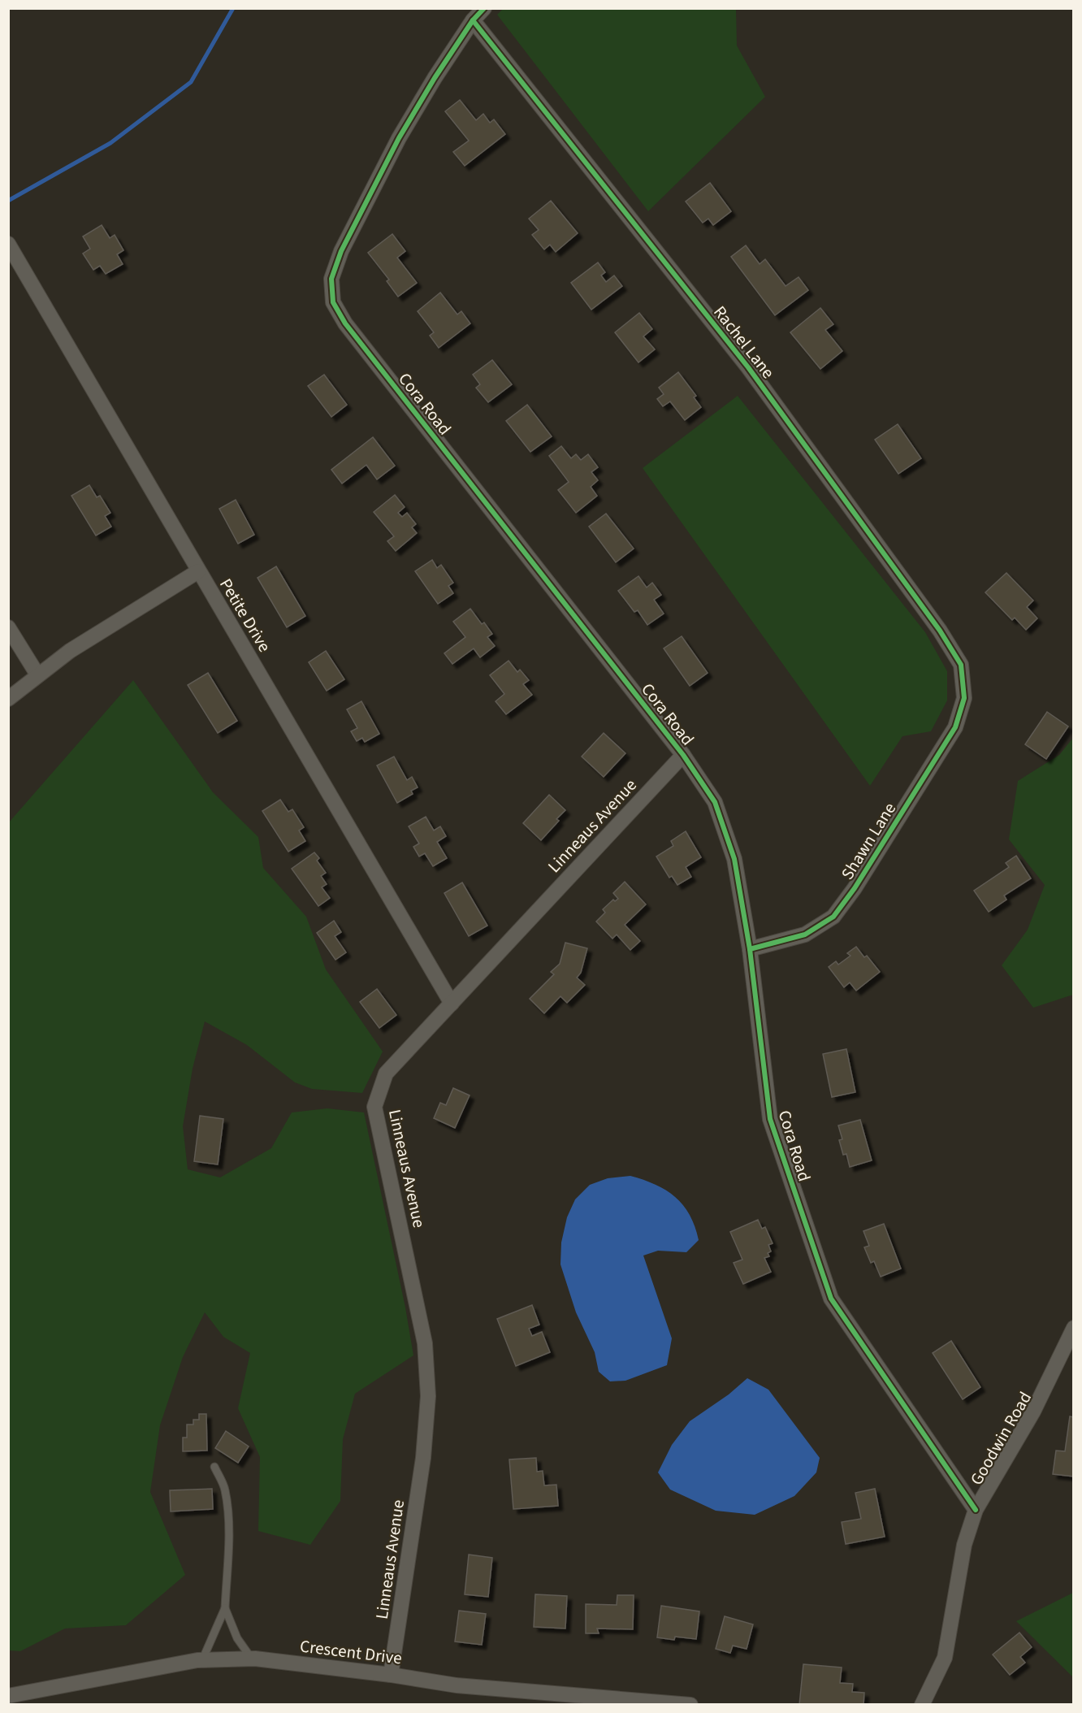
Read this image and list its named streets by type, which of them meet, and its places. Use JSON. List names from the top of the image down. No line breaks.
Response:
{"streets":{"street":["Rachel Lane","Cora Road","Petite Drive","Linneaus Avenue","Shawn Lane","Goodwin Road","Crescent Drive"]},"crossings":[["Rachel Lane","Cora Road"],["Rachel Lane","Shawn Lane"],["Cora Road","Linneaus Avenue"],["Cora Road","Shawn Lane"],["Cora Road","Goodwin Road"],["Petite Drive","Linneaus Avenue"],["Linneaus Avenue","Crescent Drive"]]}
